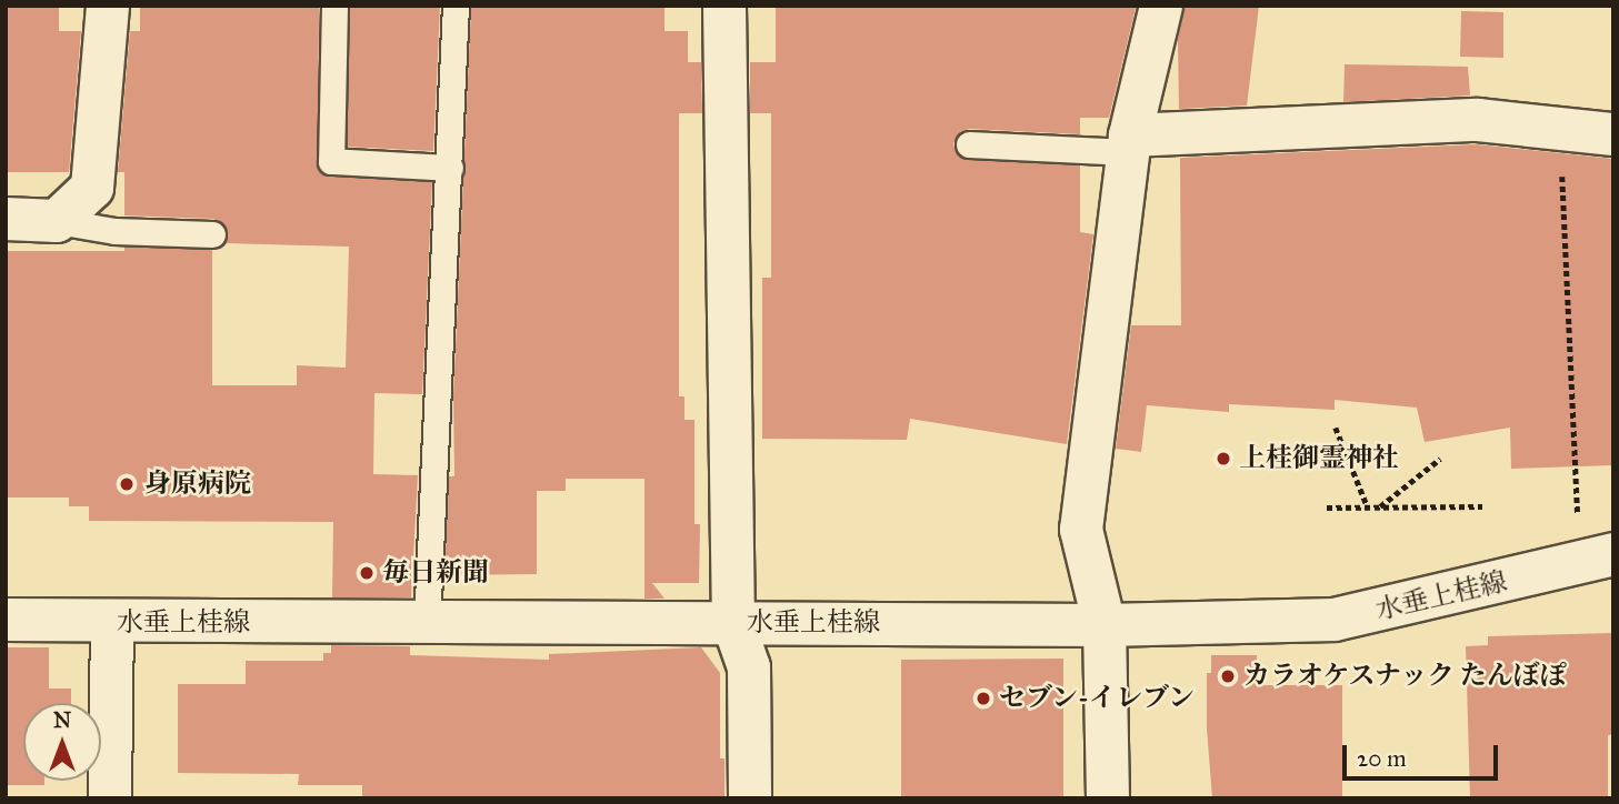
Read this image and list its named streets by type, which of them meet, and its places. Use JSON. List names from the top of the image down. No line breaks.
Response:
{"streets":{"street":["水垂上桂線"]},"places":["上桂御霊神社","身原病院","毎日新聞","カラオケスナック たんぼぽ","セブン-イレブン"],"scale_bar":"20 m","north":"top"}
